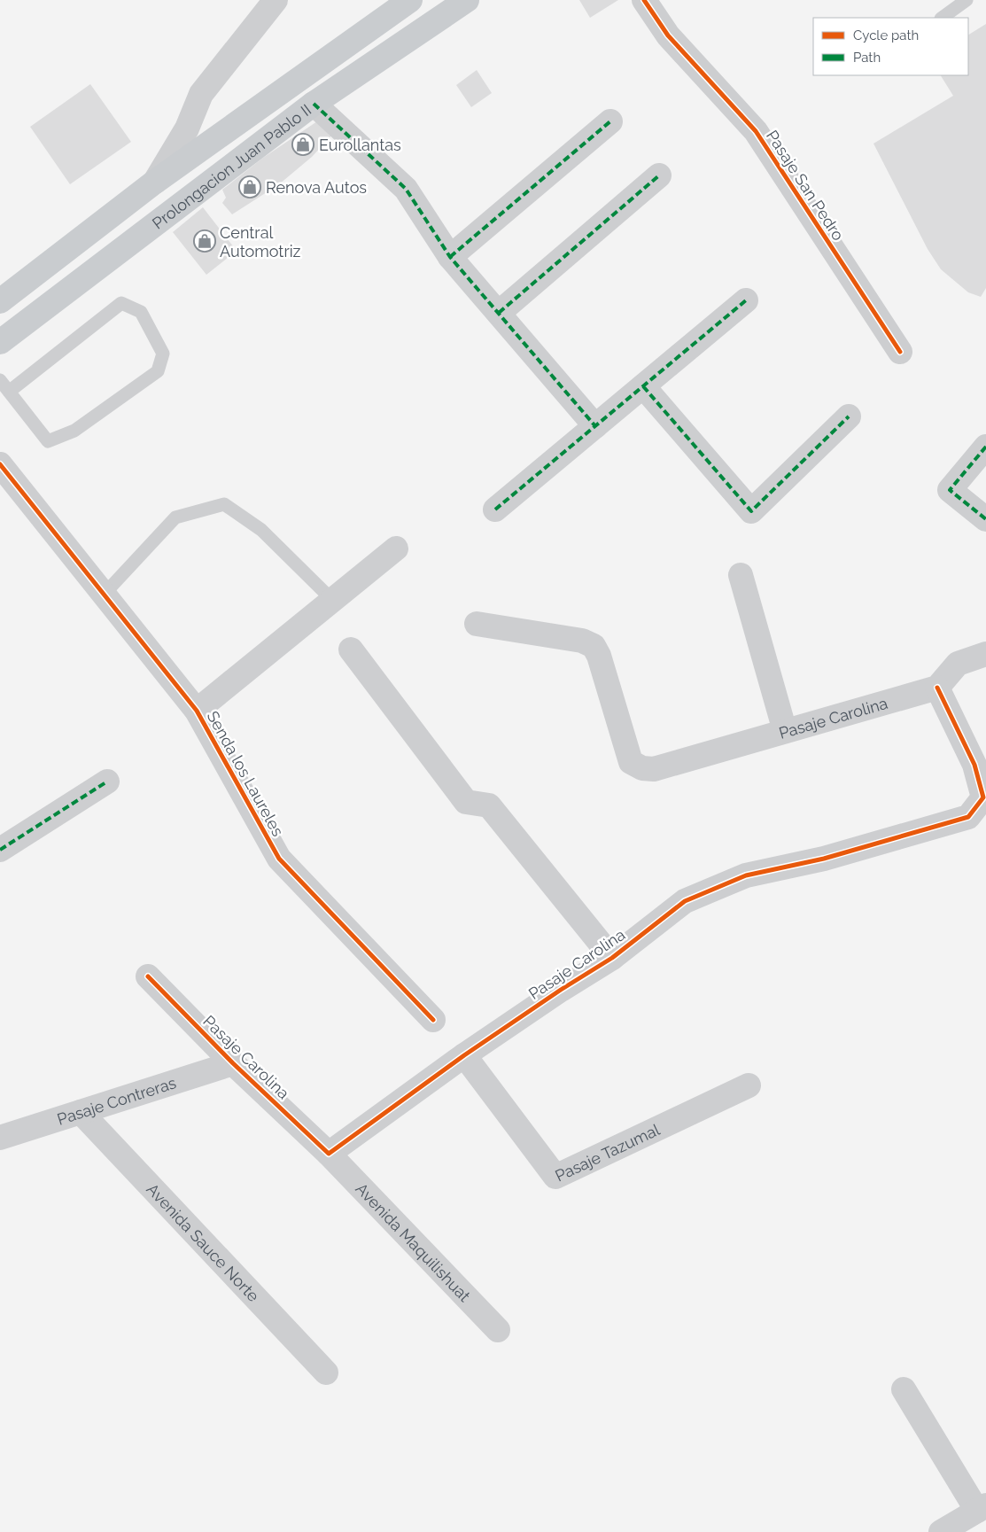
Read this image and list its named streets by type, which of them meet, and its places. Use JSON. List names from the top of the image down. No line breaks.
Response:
{"streets":{"main road":["Prolongacion Juan Pablo II"],"street":["Pasaje San Pedro","Pasaje Carolina","Senda los Laureles","Pasaje Contreras","Pasaje Tazumal","Avenida Maquilishuat","Avenida Sauce Norte"]},"crossings":[["Pasaje Carolina","Pasaje Contreras"],["Pasaje Carolina","Pasaje Tazumal"],["Pasaje Carolina","Avenida Maquilishuat"],["Pasaje Contreras","Avenida Sauce Norte"]],"places":{"shop":["Eurollantas","Renova Autos","Central Automotriz"]},"legend":["Cycle path","Path"]}
